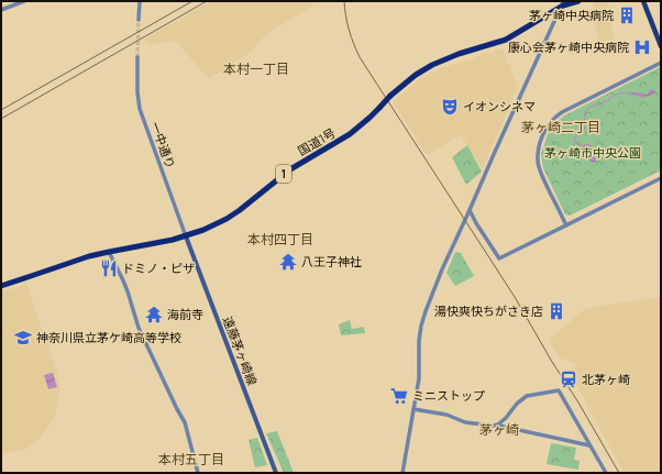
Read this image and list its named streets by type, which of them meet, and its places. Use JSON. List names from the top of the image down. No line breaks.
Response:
{"streets":{"highway":["国道1号","1"],"main road":["遠藤茅ヶ崎線"],"street":["一中通り"]},"crossings":[["国道1号","一中通り"],["国道1号","遠藤茅ヶ崎線"],["一中通り","遠藤茅ヶ崎線"]],"districts":["本村一丁目","茅ヶ崎二丁目","本村四丁目","茅ヶ崎","本村五丁目"],"parks":["茅ヶ崎市中央公園"],"places":{"building":["茅ヶ崎中央病院","湯快爽快ちがさき店"],"hospital":["康心会茅ヶ崎中央病院"],"theatre":["イオンシネマ"],"temple":["八王子神社","海前寺"],"restaurant":["ドミノ・ピザ"],"school or university":["神奈川県立茅ケ崎高等学校"],"station":["北茅ヶ崎"],"supermarket":["ミニストップ"]}}
